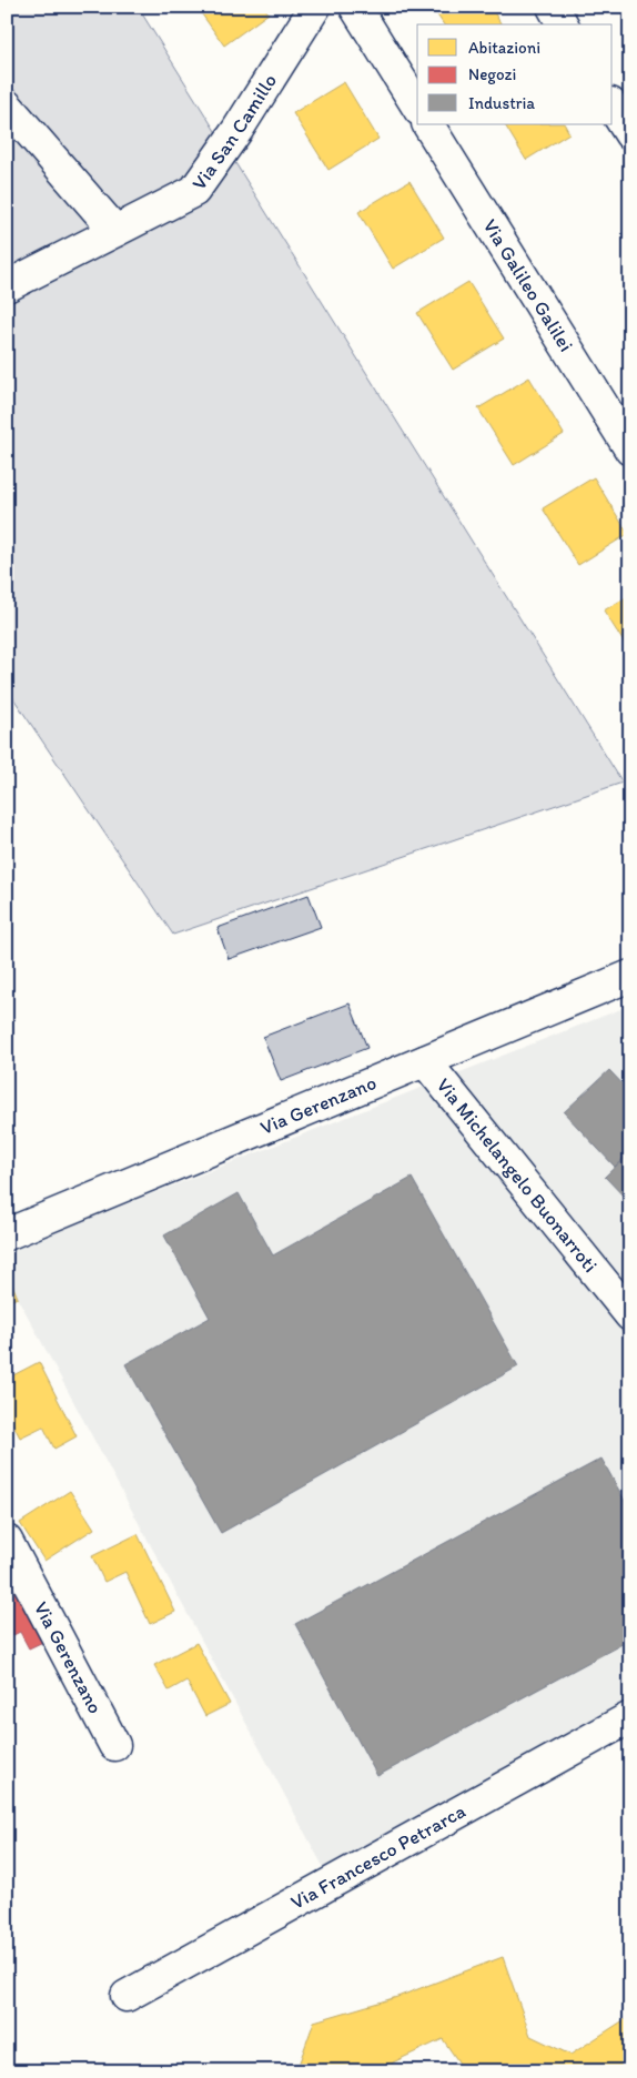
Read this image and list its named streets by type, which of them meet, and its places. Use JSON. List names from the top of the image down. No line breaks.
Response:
{"streets":{"street":["Via San Camillo","Via Galileo Galilei","Via Gerenzano","Via Michelangelo Buonarroti","Via Francesco Petrarca"]},"crossings":[["Via Gerenzano","Via Michelangelo Buonarroti"]],"legend":["Abitazioni","Negozi","Industria"]}
